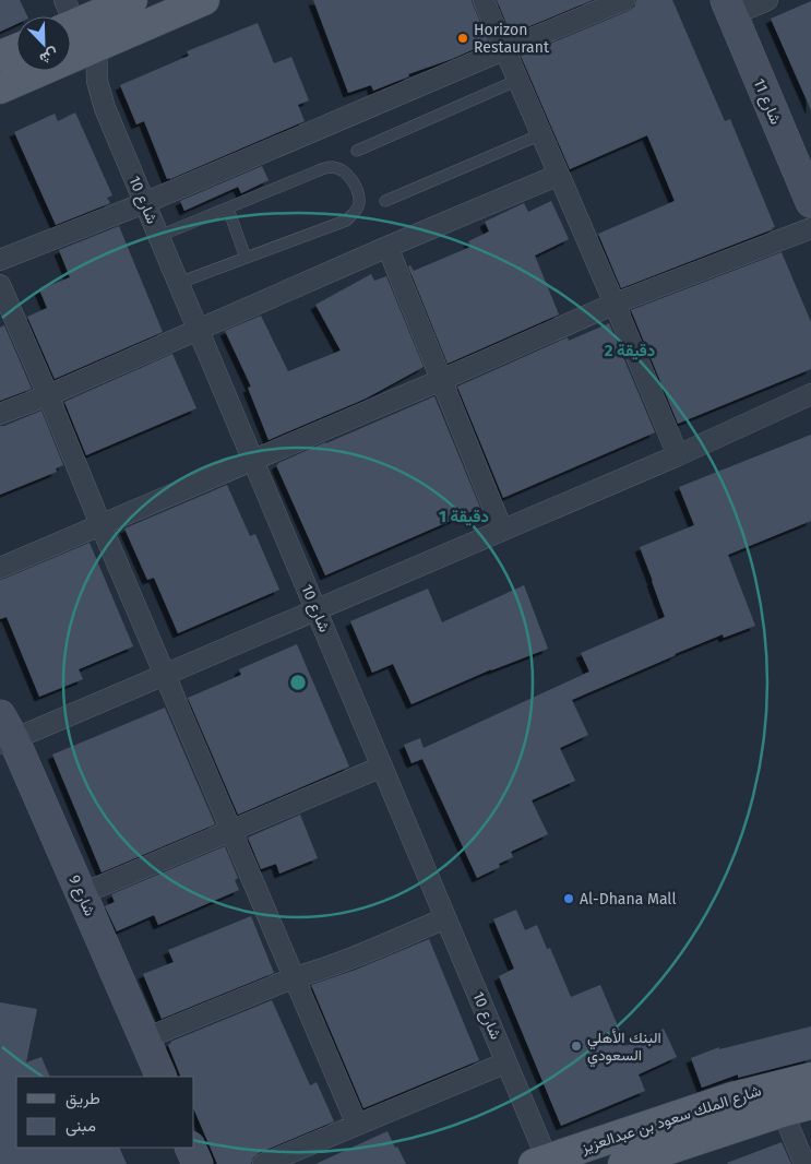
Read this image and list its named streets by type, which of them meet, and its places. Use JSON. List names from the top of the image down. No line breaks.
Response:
{"streets":{"main road":["شارع الملك سعود بن عبدالعزيز"],"street":["شارع 11","شارع 10","شارع 9"]},"crossings":[["شارع 10","شارع الملك سعود بن عبدالعزيز"]],"places":["Horizon Restaurant","Al-Dhana Mall","البنك الأهلي السعودي"],"legend":["طريق","مبنى"],"north":"bottom right","rings":["2 دقيقة","1 دقيقة"]}
